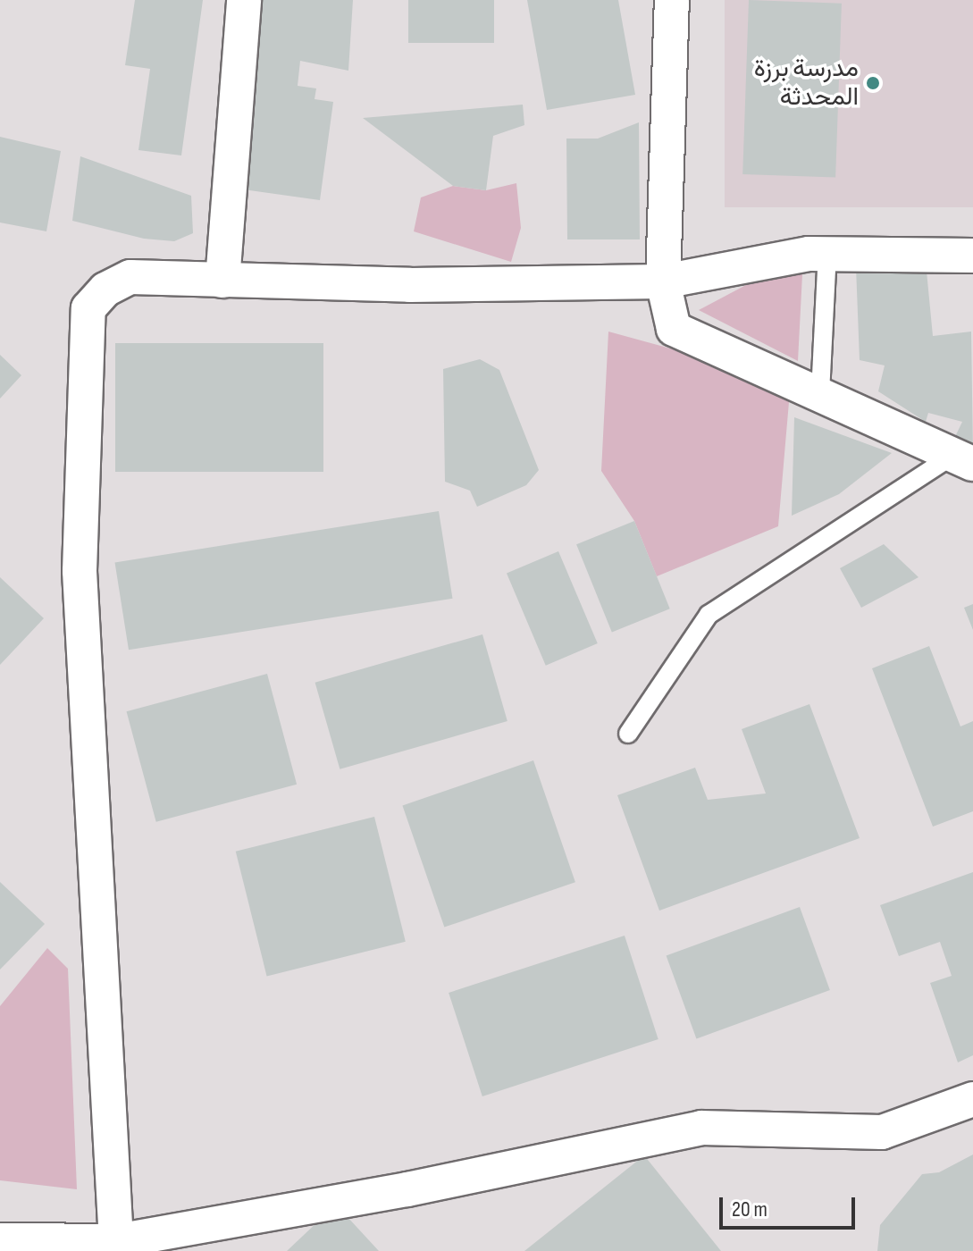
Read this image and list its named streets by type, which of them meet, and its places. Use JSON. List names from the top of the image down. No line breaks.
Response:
{"places":["مدرسة برزة المحدثة"],"scale_bar":"20 m"}
